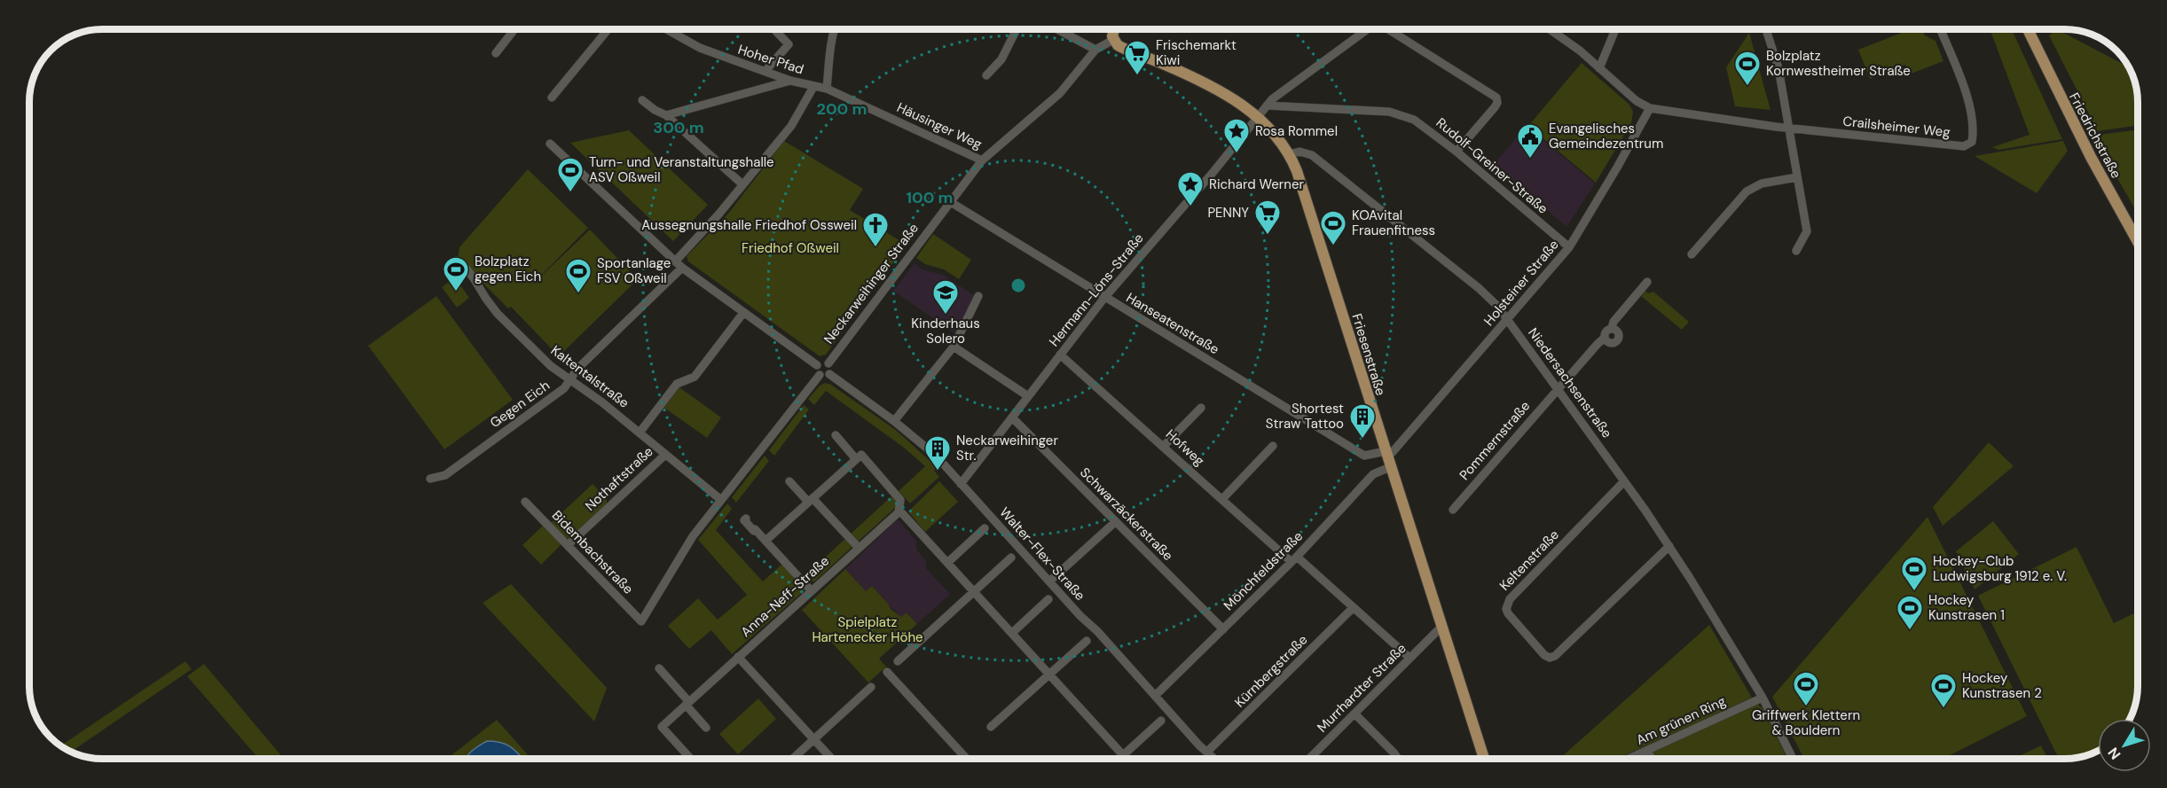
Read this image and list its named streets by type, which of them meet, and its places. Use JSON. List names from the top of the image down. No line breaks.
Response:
{"streets":{"main road":["Friedrichstraße","Friesenstraße"],"street":["Hoher Pfad","Häusinger Weg","Crailsheimer Weg","Rudolf-Greiner-Straße","Holsteiner Straße","Neckarweihinger Straße","Hermann-Löns-Straße","Hanseatenstraße","Kaltentalstraße","Niedersachsenstraße","Gegen Eich","Pommernstraße","Hofweg","Nothaftstraße","Schwarzäckerstraße","Bidembachstraße","Walter-Flex-Straße","Keltenstraße","Mönchfeldstraße","Anna-Neff-Straße","Kürnbergstraße","Murrhardter Straße","Am grünen Ring"]},"crossings":[["Hoher Pfad","Häusinger Weg"],["Häusinger Weg","Neckarweihinger Straße"],["Rudolf-Greiner-Straße","Holsteiner Straße"],["Rudolf-Greiner-Straße","Hermann-Löns-Straße"],["Holsteiner Straße","Hanseatenstraße"],["Holsteiner Straße","Friesenstraße"],["Holsteiner Straße","Niedersachsenstraße"],["Neckarweihinger Straße","Hanseatenstraße"],["Neckarweihinger Straße","Friesenstraße"],["Neckarweihinger Straße","Walter-Flex-Straße"],["Hermann-Löns-Straße","Hanseatenstraße"],["Hermann-Löns-Straße","Friesenstraße"],["Hermann-Löns-Straße","Hofweg"],["Hermann-Löns-Straße","Schwarzäckerstraße"],["Hermann-Löns-Straße","Walter-Flex-Straße"],["Hanseatenstraße","Friesenstraße"],["Friesenstraße","Niedersachsenstraße"],["Friesenstraße","Mönchfeldstraße"],["Friesenstraße","Murrhardter Straße"],["Kaltentalstraße","Gegen Eich"],["Kaltentalstraße","Nothaftstraße"],["Kaltentalstraße","Bidembachstraße"],["Niedersachsenstraße","Pommernstraße"],["Niedersachsenstraße","Keltenstraße"],["Niedersachsenstraße","Am grünen Ring"],["Hofweg","Mönchfeldstraße"],["Hofweg","Kürnbergstraße"],["Hofweg","Murrhardter Straße"],["Nothaftstraße","Bidembachstraße"],["Schwarzäckerstraße","Mönchfeldstraße"],["Walter-Flex-Straße","Mönchfeldstraße"],["Walter-Flex-Straße","Kürnbergstraße"]],"parks":["Friedhof Oßweil","Spielplatz Hartenecker Höhe"],"places":{"supermarket":["Frischemarkt Kiwi","PENNY"],"sports":["Bolzplatz Kornwestheimer Straße","Turn- und Veranstaltungshalle ASV Oßweil","KOAvital Frauenfitness","Bolzplatz gegen Eich","Sportanlage FSV Oßweil","Hockey-Club Ludwigsburg 1912 e. V.","Hockey Kunstrasen 1","Griffwerk Klettern & Bouldern","Hockey Kunstrasen 2"],"place":["Rosa Rommel","Richard Werner"],"public building":["Evangelisches Gemeindezentrum"],"church":["Aussegnungshalle Friedhof Ossweil"],"school or university":["Kinderhaus Solero"],"building":["Shortest Straw Tattoo","Neckarweihinger Str."]},"north":"bottom left","rings":["200 m","300 m","100 m"]}
